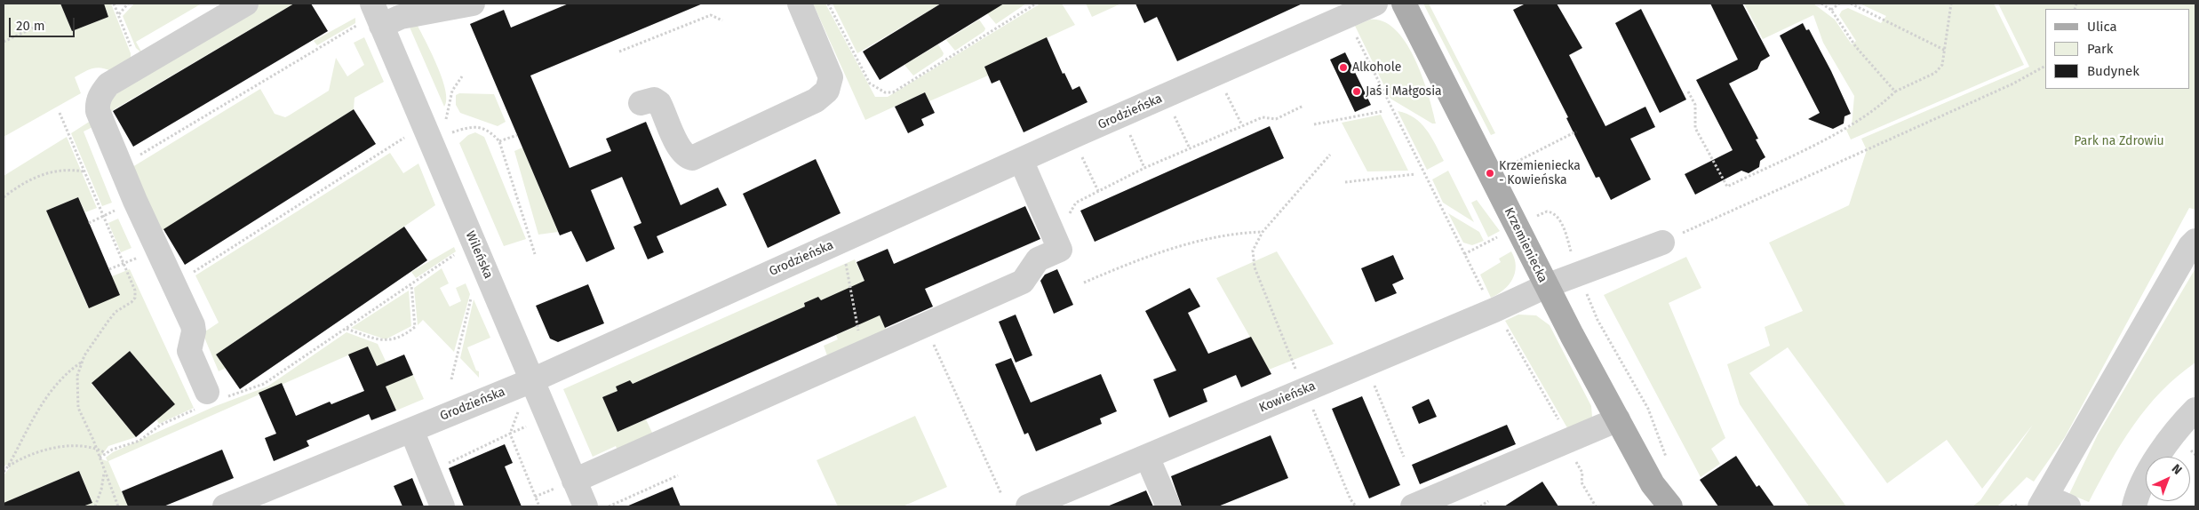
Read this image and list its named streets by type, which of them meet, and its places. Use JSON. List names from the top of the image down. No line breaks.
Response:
{"streets":{"main road":["Krzemieniecka"],"street":["Grodzieńska","Wileńska","Kowieńska"]},"crossings":[["Grodzieńska","Wileńska"],["Krzemieniecka","Kowieńska"]],"parks":["Park na Zdrowiu"],"places":["Alkohole","Jaś i Małgosia","Krzemieniecka - Kowieńska"],"legend":["Ulica","Park","Budynek"],"scale_bar":"20 m","north":"top right"}
